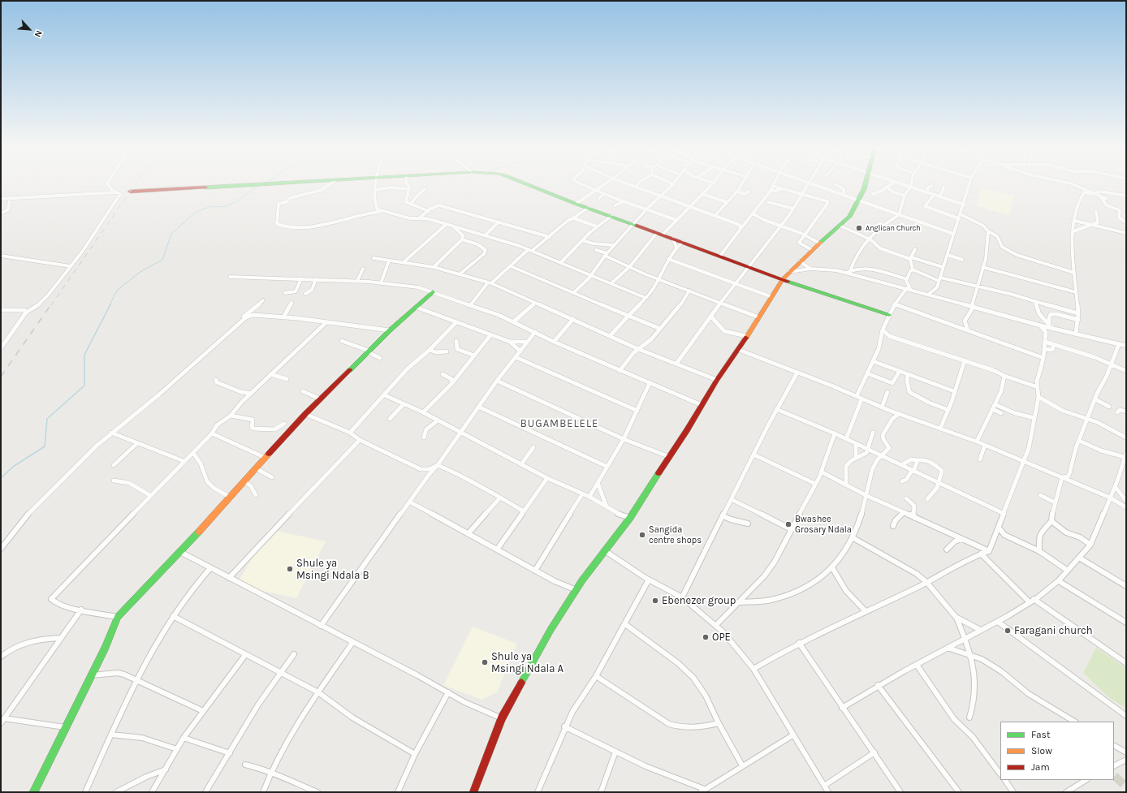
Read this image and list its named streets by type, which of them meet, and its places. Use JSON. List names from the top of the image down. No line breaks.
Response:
{"districts":["BUGAMBELELE"],"places":["Anglican Church","Bwashee Grosary Ndala","Sangida centre shops","Shule ya Msingi Ndala B","Ebenezer group","Faragani church","OPE","Shule ya Msingi Ndala A"],"legend":["Fast","Slow","Jam"],"north":"bottom right"}
